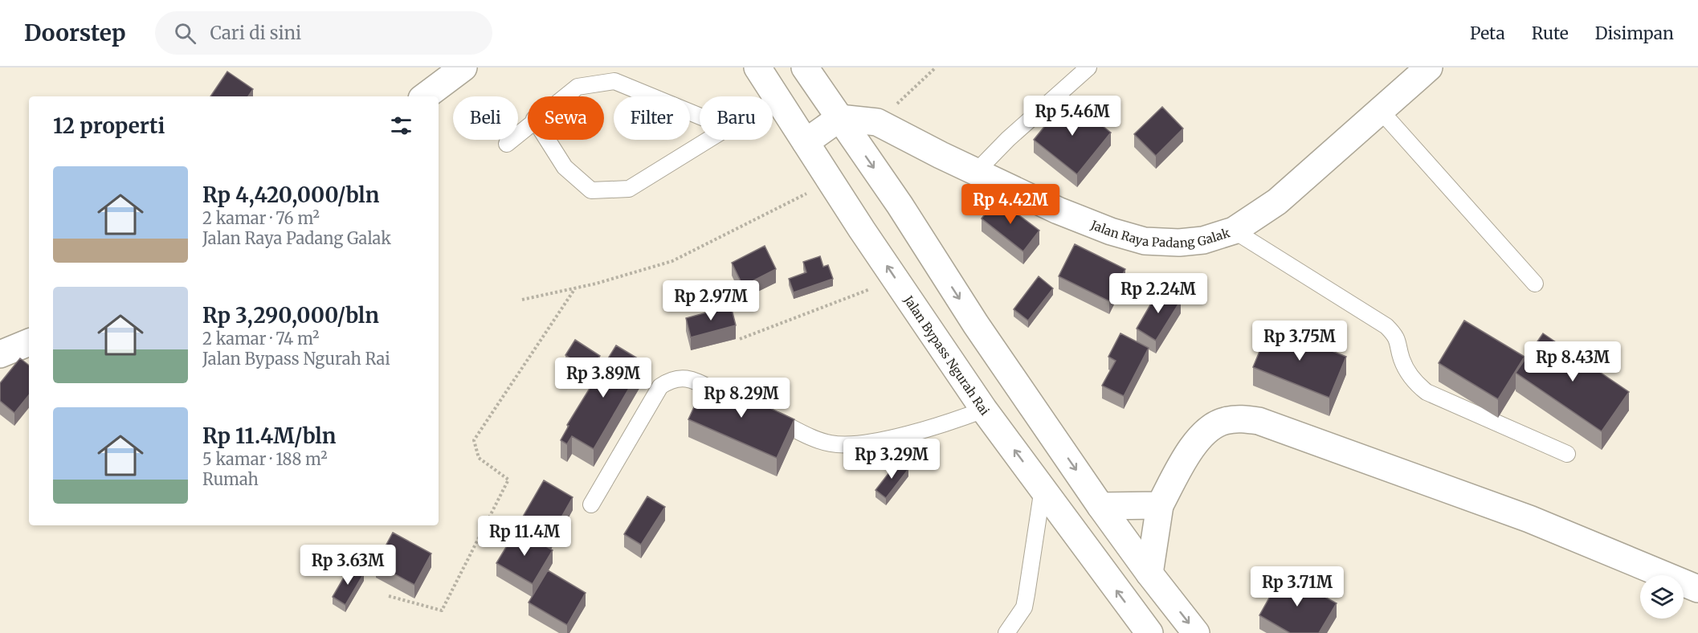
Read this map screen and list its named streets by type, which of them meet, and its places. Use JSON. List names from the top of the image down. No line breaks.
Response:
{"streets":{"main road":["Jalan Raya Padang Galak","Jalan Bypass Ngurah Rai"]},"page":{"header":"Doorstep","search":"Cari di sini","nav":["Peta","Rute","Disimpan"],"price":["Rp 5.46M","Rp 4.42M","Rp 2.24M","Rp 2.97M","Rp 3.75M","Rp 8.43M","Rp 3.89M","Rp 8.29M","Rp 3.29M","Rp 11.4M","Rp 3.63M","Rp 3.71M"],"chip":["Beli","Sewa","Filter","Baru"],"heading":"12 properti","list":[{"name":"Rp 4,420,000/bln","note":"2 kamar · 76 m² · Jalan Raya Padang Galak"},{"name":"Rp 3,290,000/bln","note":"2 kamar · 74 m² · Jalan Bypass Ngurah Rai"},{"name":"Rp 11.4M/bln","note":"5 kamar · 188 m² · Rumah"}]}}
